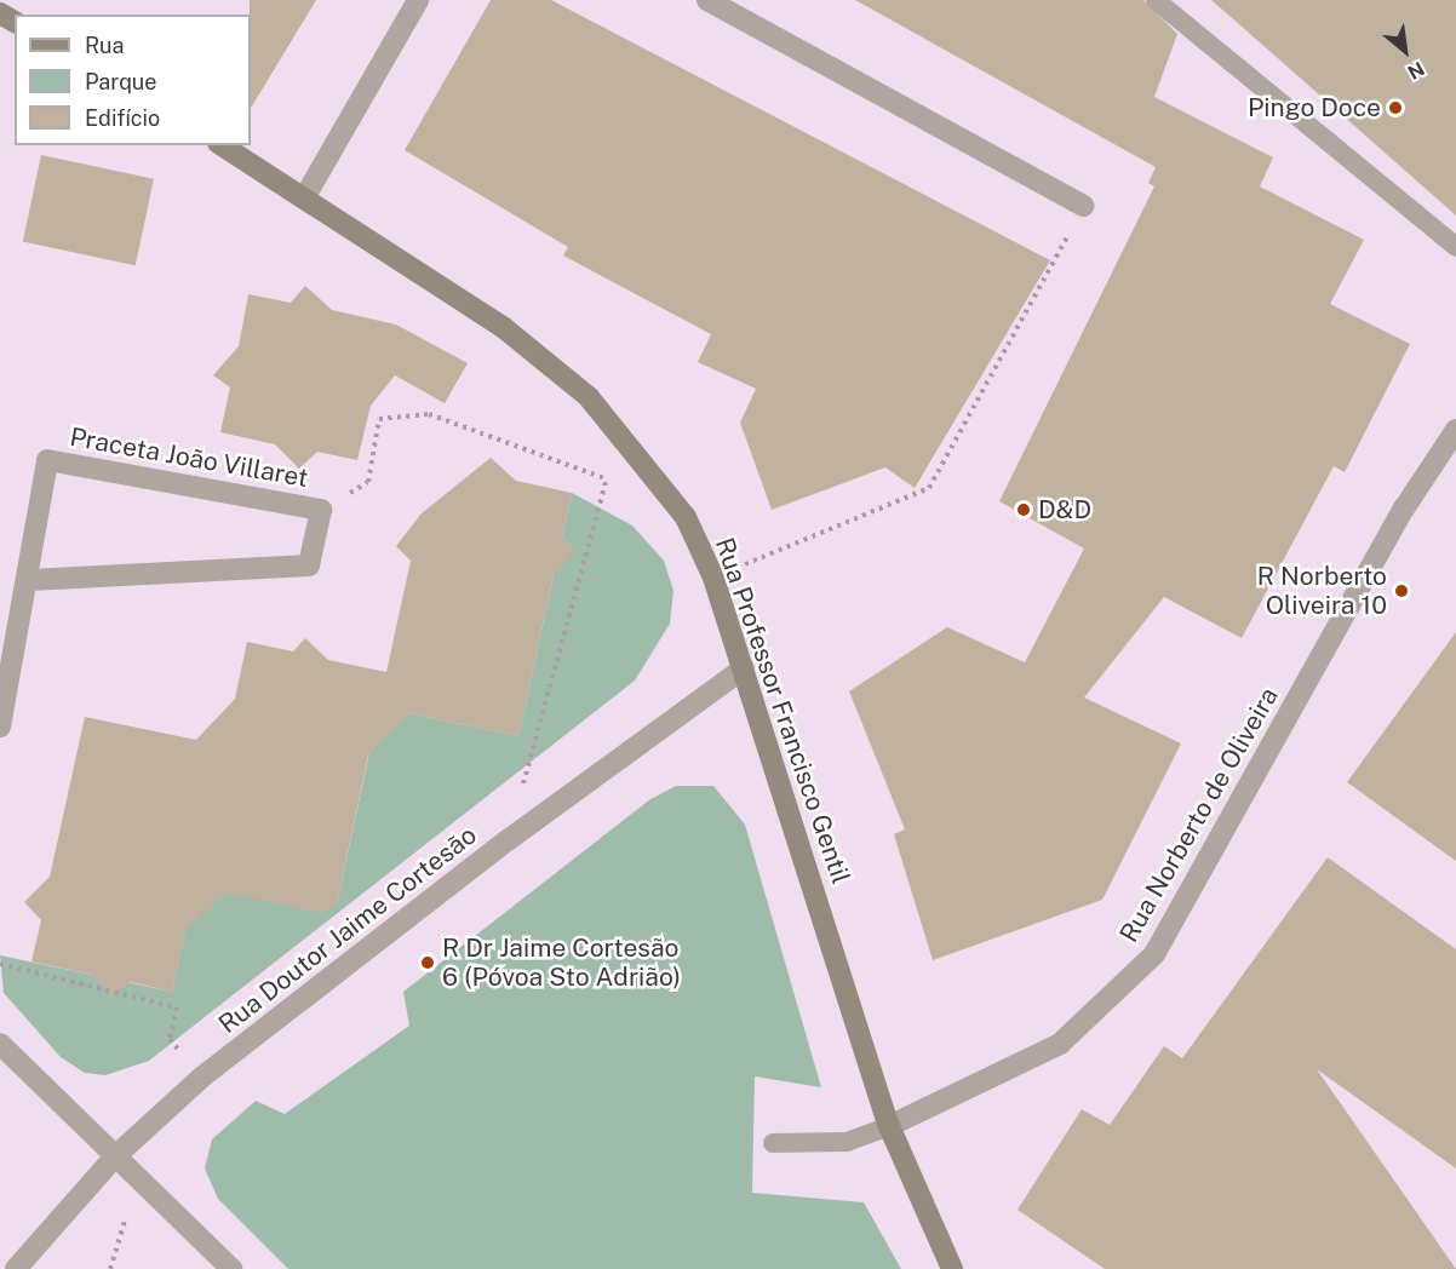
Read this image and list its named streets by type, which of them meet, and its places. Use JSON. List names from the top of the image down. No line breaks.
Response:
{"streets":{"street":["Praceta João Villaret","Rua Professor Francisco Gentil","Rua Norberto de Oliveira","Rua Doutor Jaime Cortesão"]},"crossings":[["Rua Professor Francisco Gentil","Rua Norberto de Oliveira"],["Rua Professor Francisco Gentil","Rua Doutor Jaime Cortesão"]],"places":["Pingo Doce","D&D","R Norberto Oliveira 10","R Dr Jaime Cortesão 6 (Póvoa Sto Adrião)"],"legend":["Rua","Parque","Edifício"],"north":"bottom right"}
